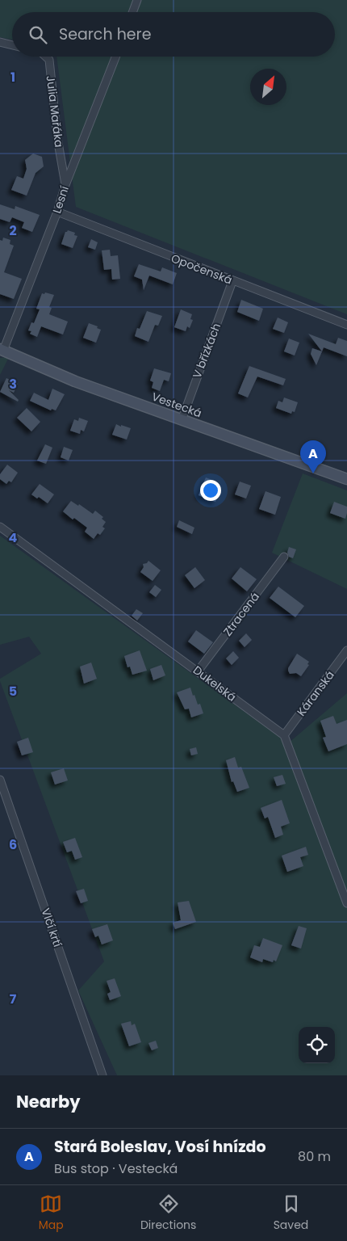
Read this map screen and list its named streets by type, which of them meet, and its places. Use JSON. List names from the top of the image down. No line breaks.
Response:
{"streets":{"street":["Julia Mařáka","Lesní","Opočenská","V břízkách","Vestecká","Ztracená","Dukelská","Káranská","Vlčí krtí"]},"crossings":[["Julia Mařáka","Lesní"],["Lesní","Opočenská"],["Lesní","Vestecká"],["Opočenská","V břízkách"],["V břízkách","Vestecká"],["Ztracená","Dukelská"],["Dukelská","Káranská"]],"north":"top right","page":{"search":"Search here","pins":"A","heading":"Nearby","list":[{"mark":"A","name":"Stará Boleslav, Vosí hnízdo","note":"Bus stop · Vestecká","value":"80 m"}],"nav":["Map","Directions","Saved"]},"grid":{"rows":["1","2","3","4","5","6","7"]}}
